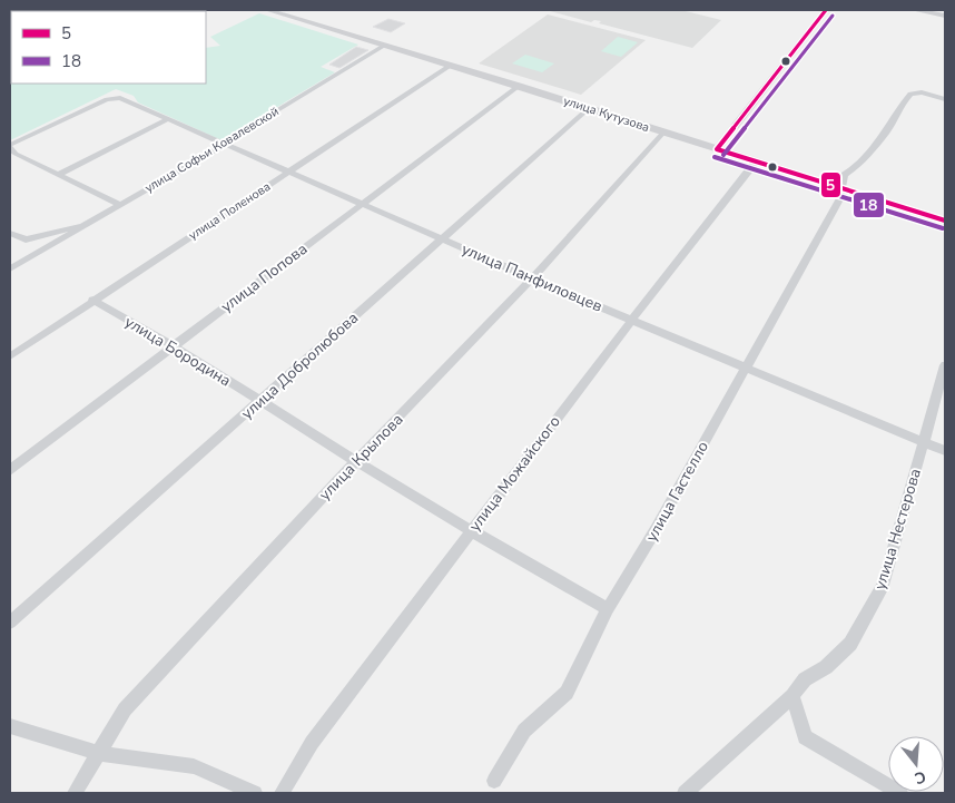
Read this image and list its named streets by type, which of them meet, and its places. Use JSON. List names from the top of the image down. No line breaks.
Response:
{"streets":{"main road":["улица Кутузова"],"street":["улица Софьи Ковалевской","улица Поленова","улица Попова","улица Панфиловцев","улица Бородина","улица Добролюбова","улица Крылова","улица Можайского","улица Гастелло","улица Нестерова"]},"crossings":[["улица Кутузова","улица Софьи Ковалевской"],["улица Кутузова","улица Поленова"],["улица Кутузова","улица Попова"],["улица Кутузова","улица Добролюбова"],["улица Кутузова","улица Крылова"],["улица Кутузова","улица Можайского"],["улица Кутузова","улица Гастелло"],["улица Софьи Ковалевской","улица Панфиловцев"],["улица Поленова","улица Панфиловцев"],["улица Поленова","улица Бородина"],["улица Попова","улица Панфиловцев"],["улица Попова","улица Бородина"],["улица Панфиловцев","улица Добролюбова"],["улица Панфиловцев","улица Крылова"],["улица Панфиловцев","улица Можайского"],["улица Панфиловцев","улица Гастелло"],["улица Панфиловцев","улица Нестерова"],["улица Бородина","улица Добролюбова"],["улица Бородина","улица Крылова"],["улица Бородина","улица Можайского"],["улица Бородина","улица Гастелло"]],"lines":["transit line 5","transit line 18"],"legend":["5","18"],"north":"bottom"}
